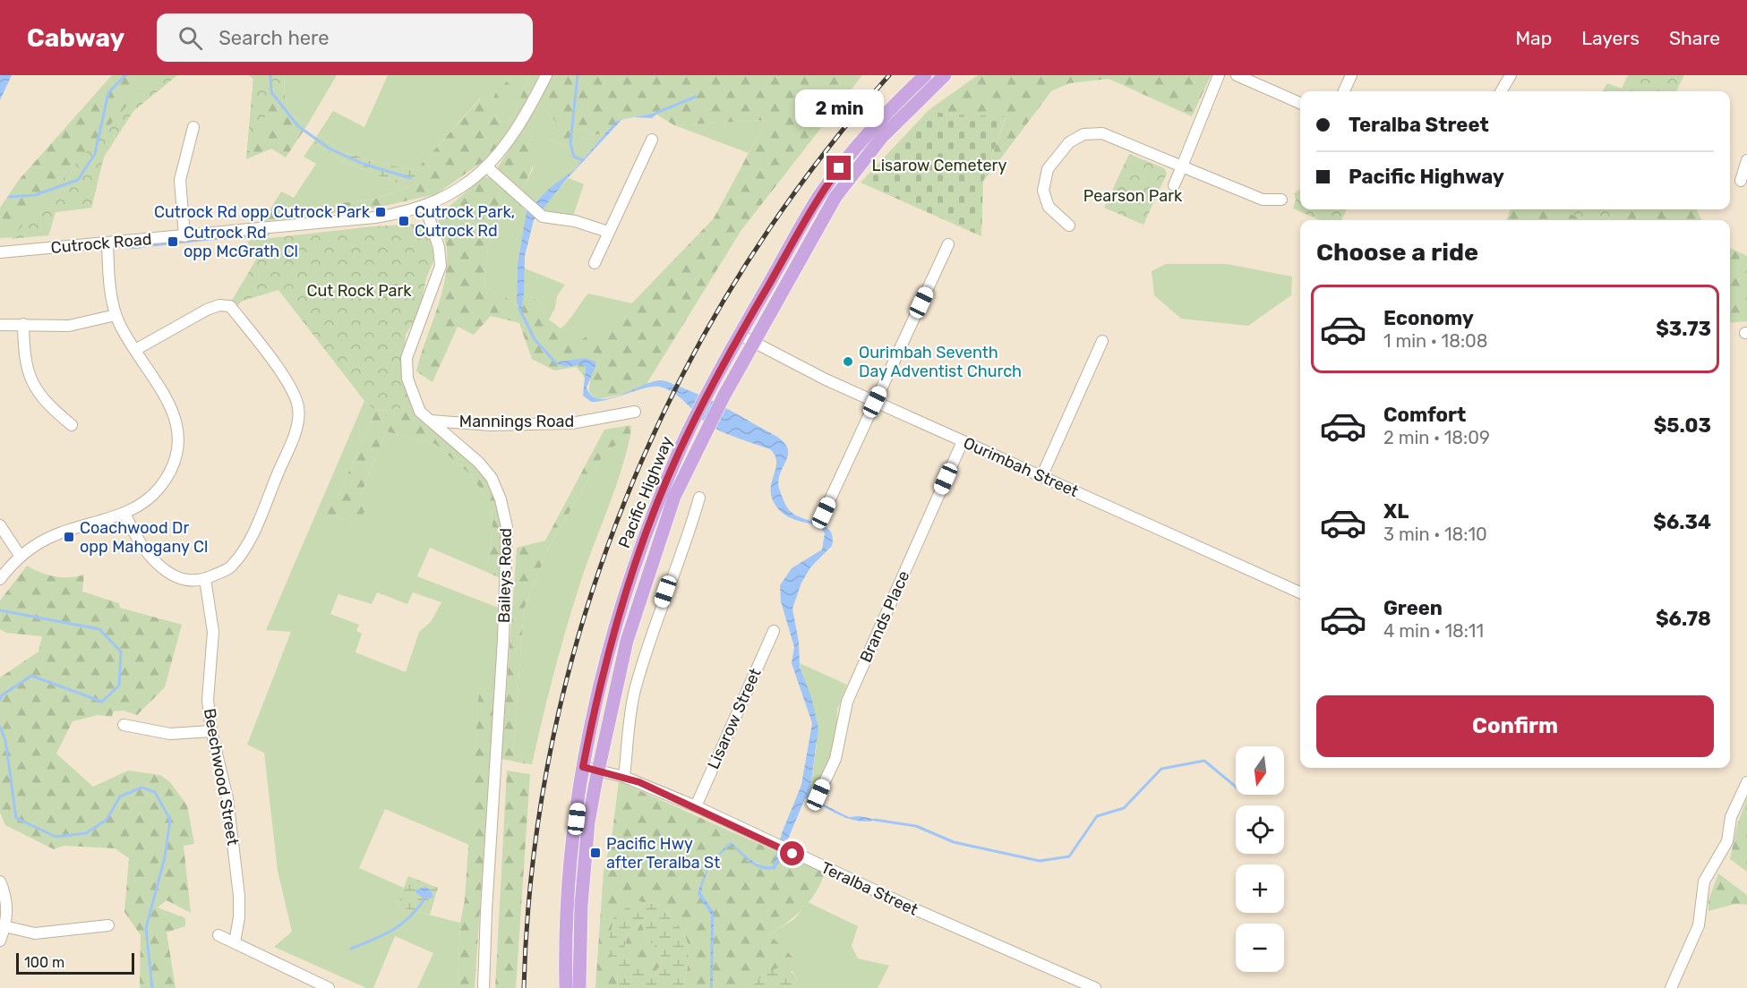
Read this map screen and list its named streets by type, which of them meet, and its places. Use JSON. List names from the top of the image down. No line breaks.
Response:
{"streets":{"main road":["Pacific Highway"],"street":["Cutrock Road","Mannings Road","Ourimbah Street","Baileys Road","Brands Place","Lisarow Street","Beechwood Street","Teralba Street"]},"crossings":[["Cutrock Road","Baileys Road"],["Mannings Road","Baileys Road"],["Ourimbah Street","Pacific Highway"],["Ourimbah Street","Brands Place"],["Pacific Highway","Teralba Street"],["Lisarow Street","Teralba Street"]],"parks":["Lisarow Cemetery","Pearson Park","Cut Rock Park"],"places":{"transit":["Cutrock Rd opp Cutrock Park","Cutrock Park, Cutrock Rd","Cutrock Rd opp McGrath Cl","Coachwood Dr opp Mahogany Cl","Pacific Hwy after Teralba St"],"other":["Ourimbah Seventh Day Adventist Church"]},"scale_bar":"100 m","north":"bottom","page":{"header":"Cabway","search":"Search here","nav":["Map","Layers","Share"],"bubble":"2 min","banner":["Teralba Street","Pacific Highway"],"heading":"Choose a ride","list":[{"name":"Economy","note":"1 min · 18:08","value":"$3.73"},{"name":"Comfort","note":"2 min · 18:09","value":"$5.03"},{"name":"XL","note":"3 min · 18:10","value":"$6.34"},{"name":"Green","note":"4 min · 18:11","value":"$6.78"}],"buttons":"Confirm","map_buttons":["+","−"],"scale":"100 m"}}
